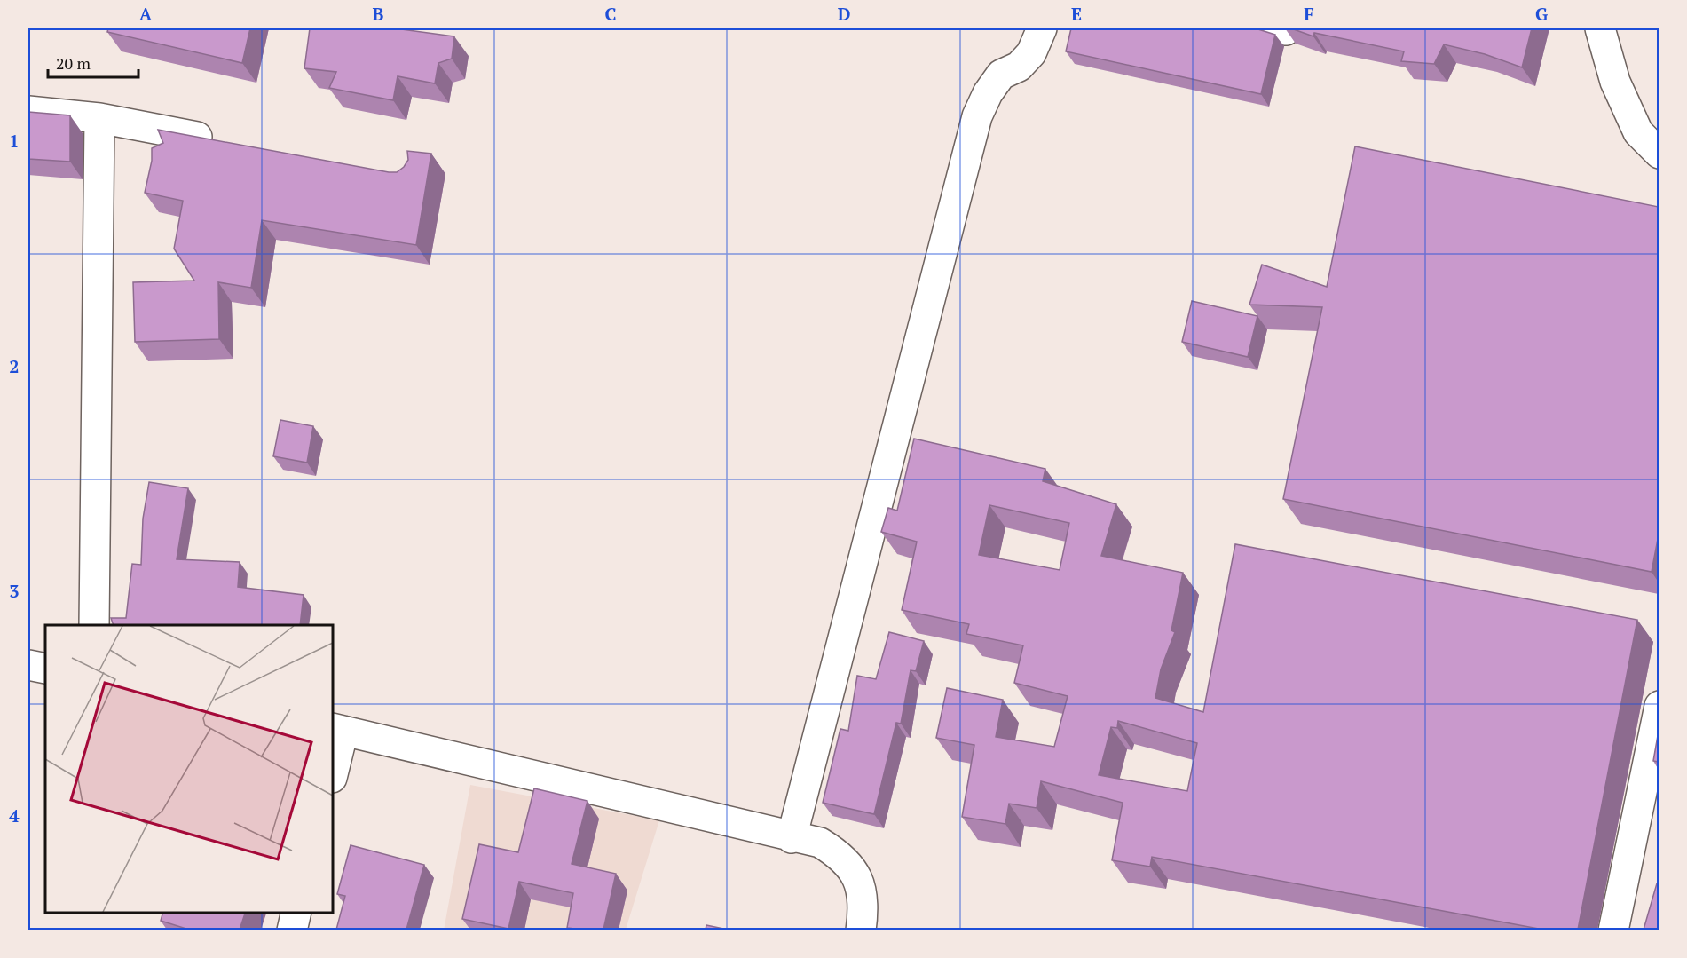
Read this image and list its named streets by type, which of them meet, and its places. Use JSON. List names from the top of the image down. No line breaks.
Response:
{"scale_bar":"20 m","grid":{"columns":["A","B","C","D","E","F","G"],"rows":["1","2","3","4"]}}
